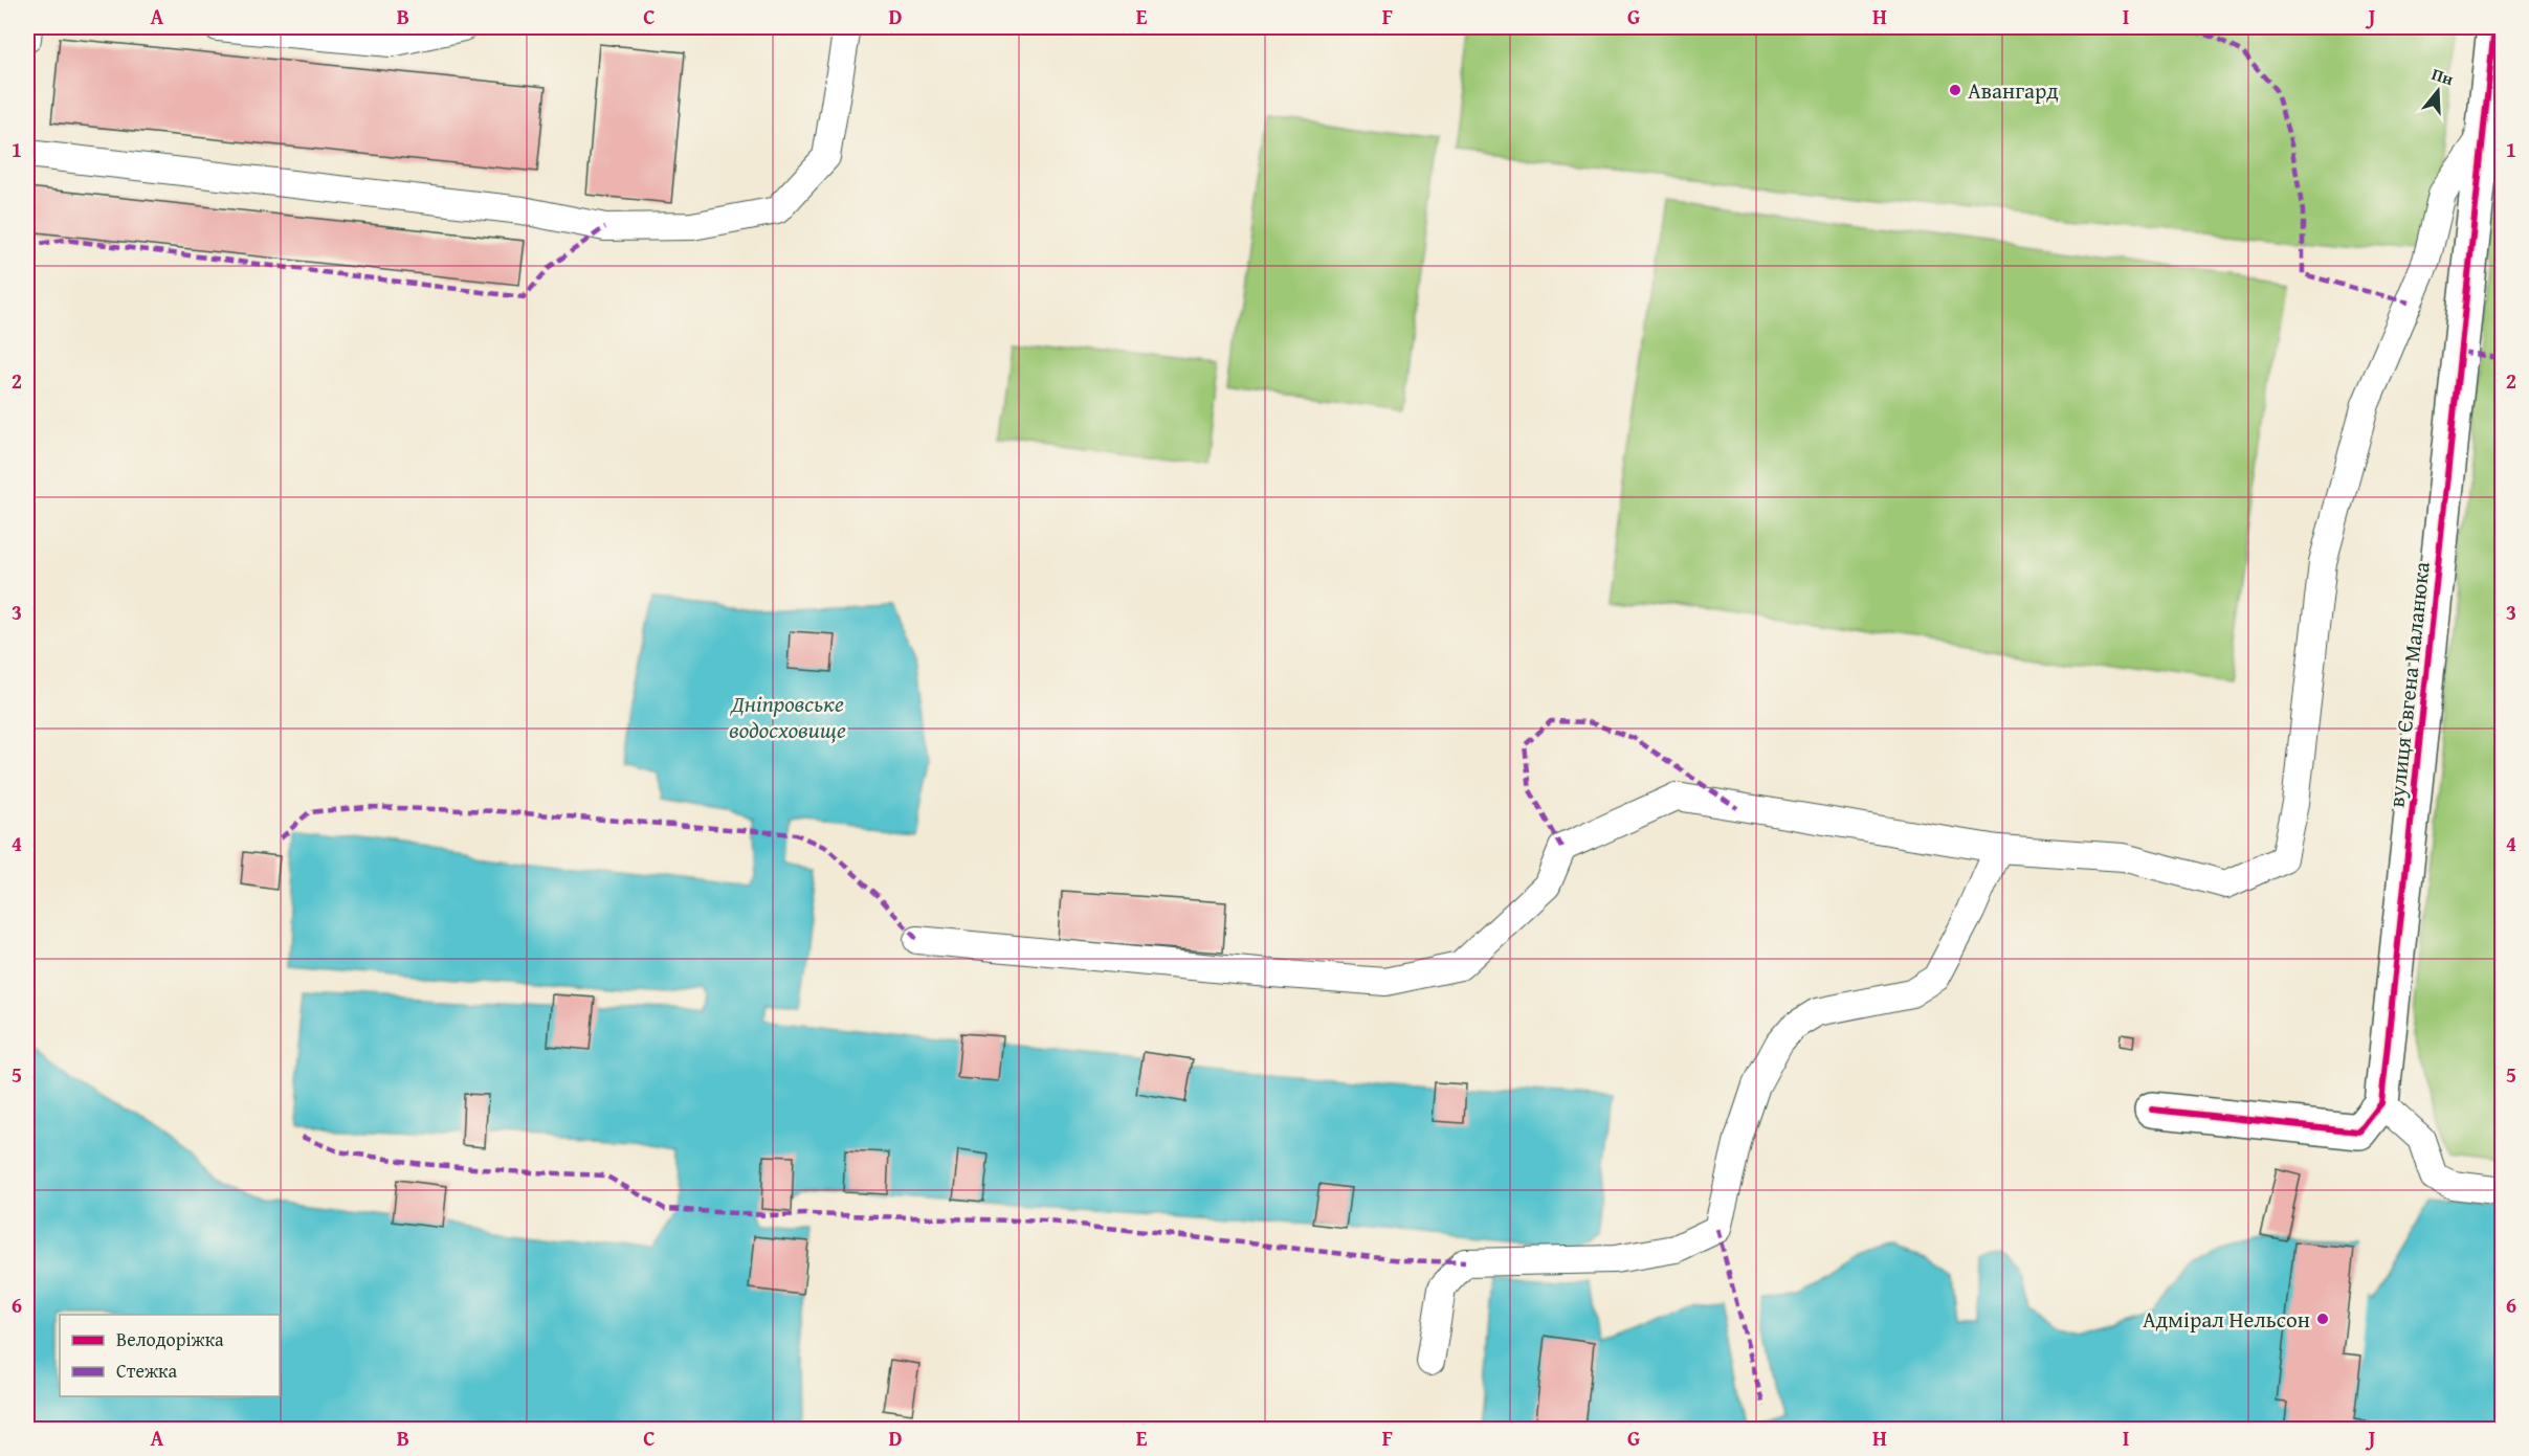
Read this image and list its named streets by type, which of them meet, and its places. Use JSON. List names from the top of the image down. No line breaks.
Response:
{"streets":{"street":["вулиця Євгена Маланюка"]},"water":["Дніпровське водосховище"],"places":["Авангард","Адмірал Нельсон"],"legend":["Велодоріжка","Стежка"],"north":"top","grid":{"columns":["A","B","C","D","E","F","G","H","I","J"],"rows":["1","2","3","4","5","6"]}}
